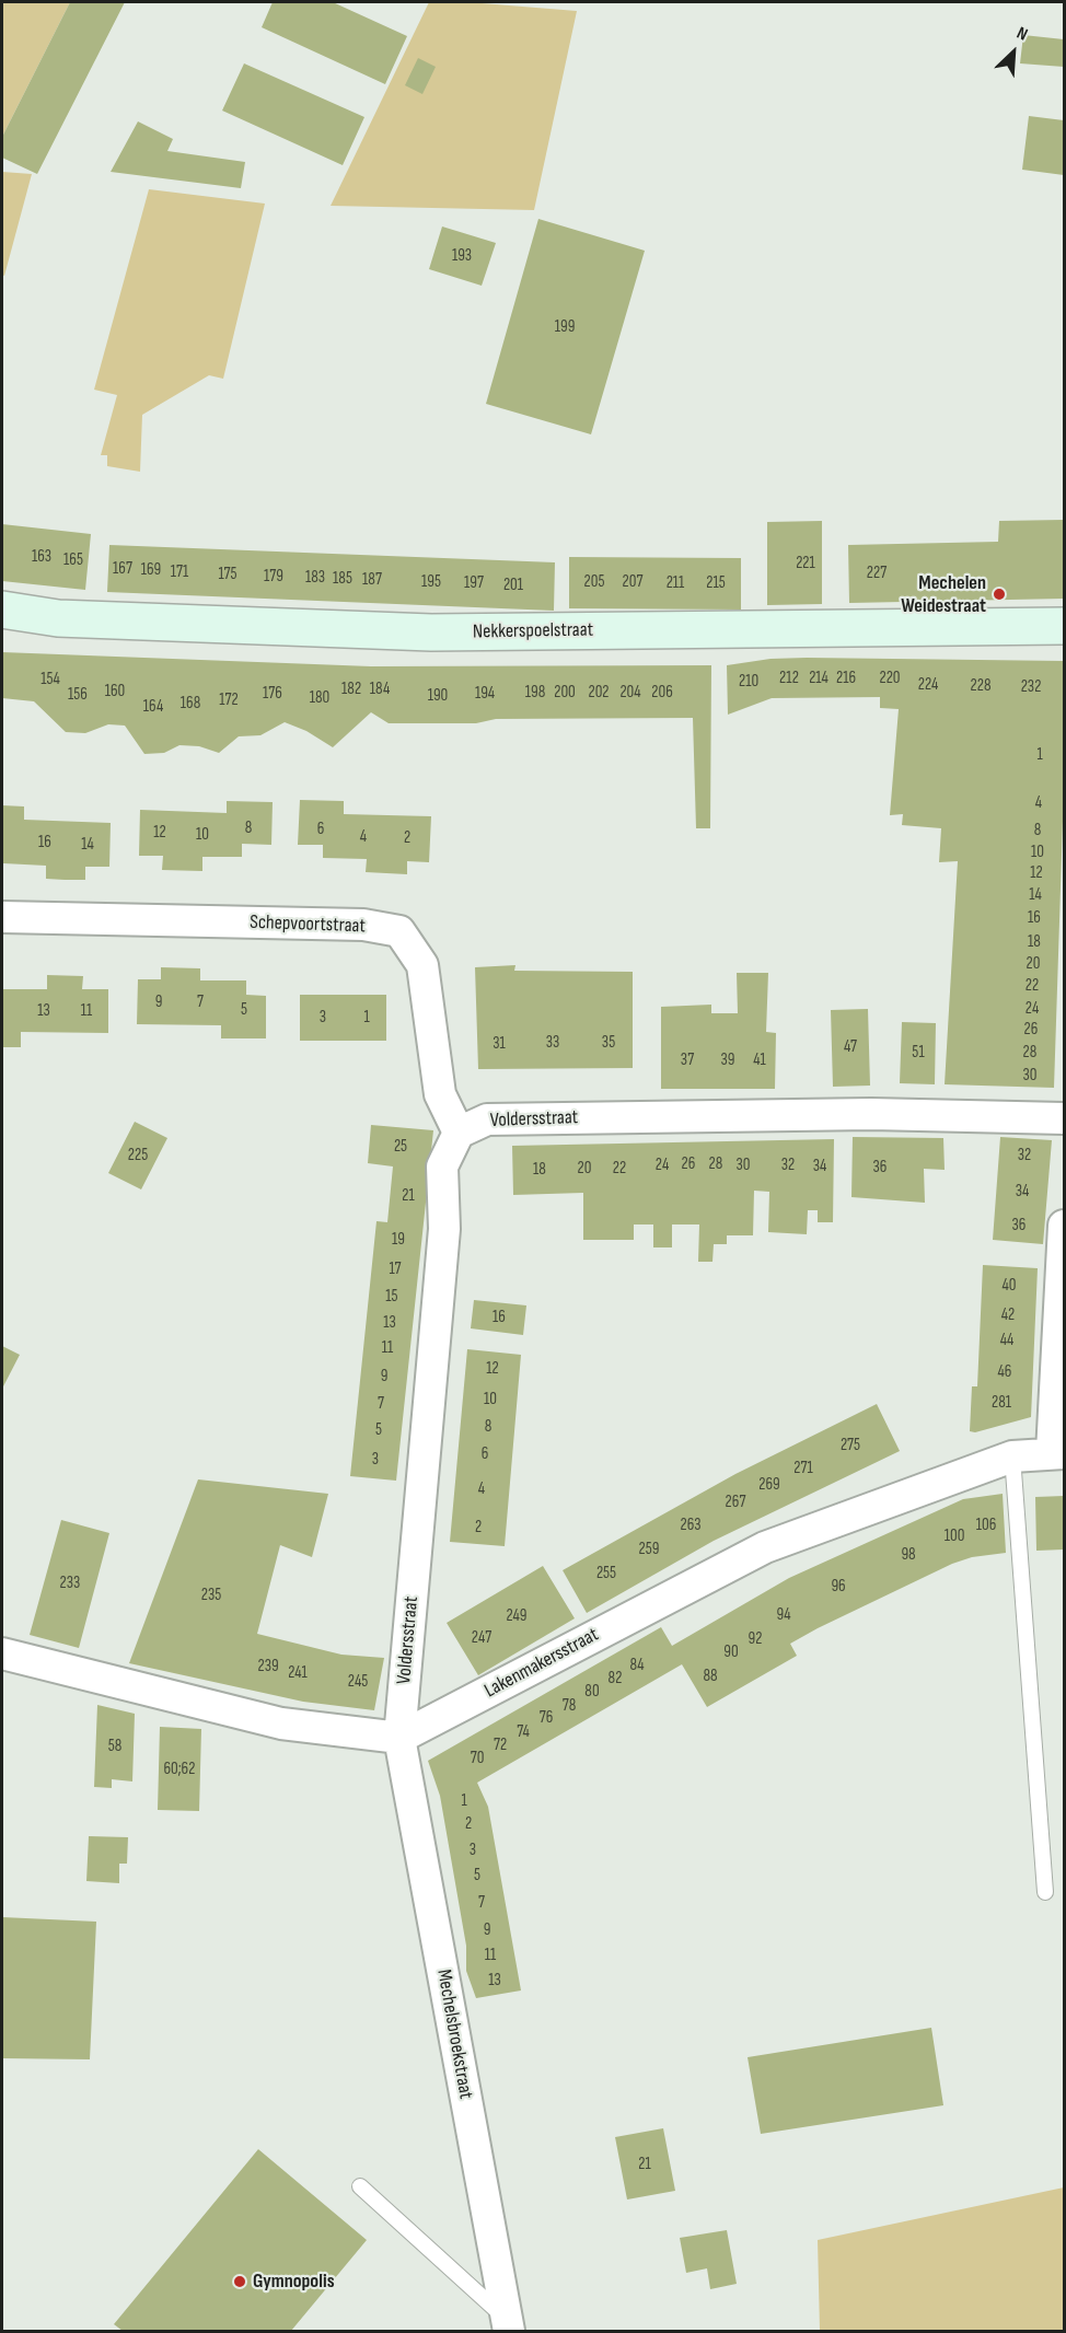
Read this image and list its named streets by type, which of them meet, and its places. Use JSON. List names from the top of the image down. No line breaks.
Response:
{"streets":{"main road":["Nekkerspoelstraat"],"street":["Schepvoortstraat","Voldersstraat","Lakenmakersstraat","Mechelsbroekstraat"]},"crossings":[["Schepvoortstraat","Voldersstraat"],["Voldersstraat","Lakenmakersstraat"],["Voldersstraat","Mechelsbroekstraat"],["Lakenmakersstraat","Mechelsbroekstraat"]],"places":["Mechelen Weidestraat","Gymnopolis"],"house_numbers":["193","199","163","165","221","167","169","171","227","175","179","183","185","187","195","205","207","197","211","215","201","212","214","216","220","154","210","224","228","232","182","184","160","198","200","202","204","206","176","194","156","190","180","172","168","164","1","4","8","6","8","12","10","4","2","16","14","10","12","14","16","18","20","22","9","7","24","5","13","11","3","1","26","33","35","31","47","51","28","37","39","41","30","25","225","32","26","28","24","30","32","34","36","20","22","18","34","21","36","19","17","40","15","42","16","13","44","11","12","46","9","10","281","7","8","5","275","6","3","271","269","4","267","263","106","2","100","259","98","255","233","96","235","94","249","247","92","90","84","239","241","88","82","245","80","78","76","74","72","58","70","60;62","1","2","3","5","7","9","11","13","21"],"north":"top right"}
